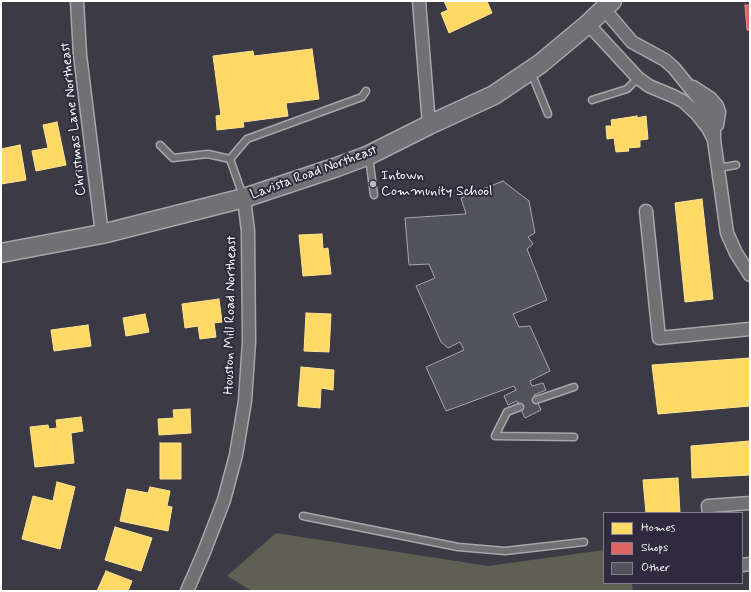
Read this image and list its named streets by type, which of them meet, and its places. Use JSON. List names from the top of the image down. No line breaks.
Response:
{"streets":{"main road":["Lavista Road Northeast"],"street":["Christmas Lane Northeast","Houston Mill Road Northeast"]},"crossings":[["Christmas Lane Northeast","Lavista Road Northeast"],["Lavista Road Northeast","Houston Mill Road Northeast"]],"places":["Intown Community School"],"legend":["Homes","Shops","Other"]}
